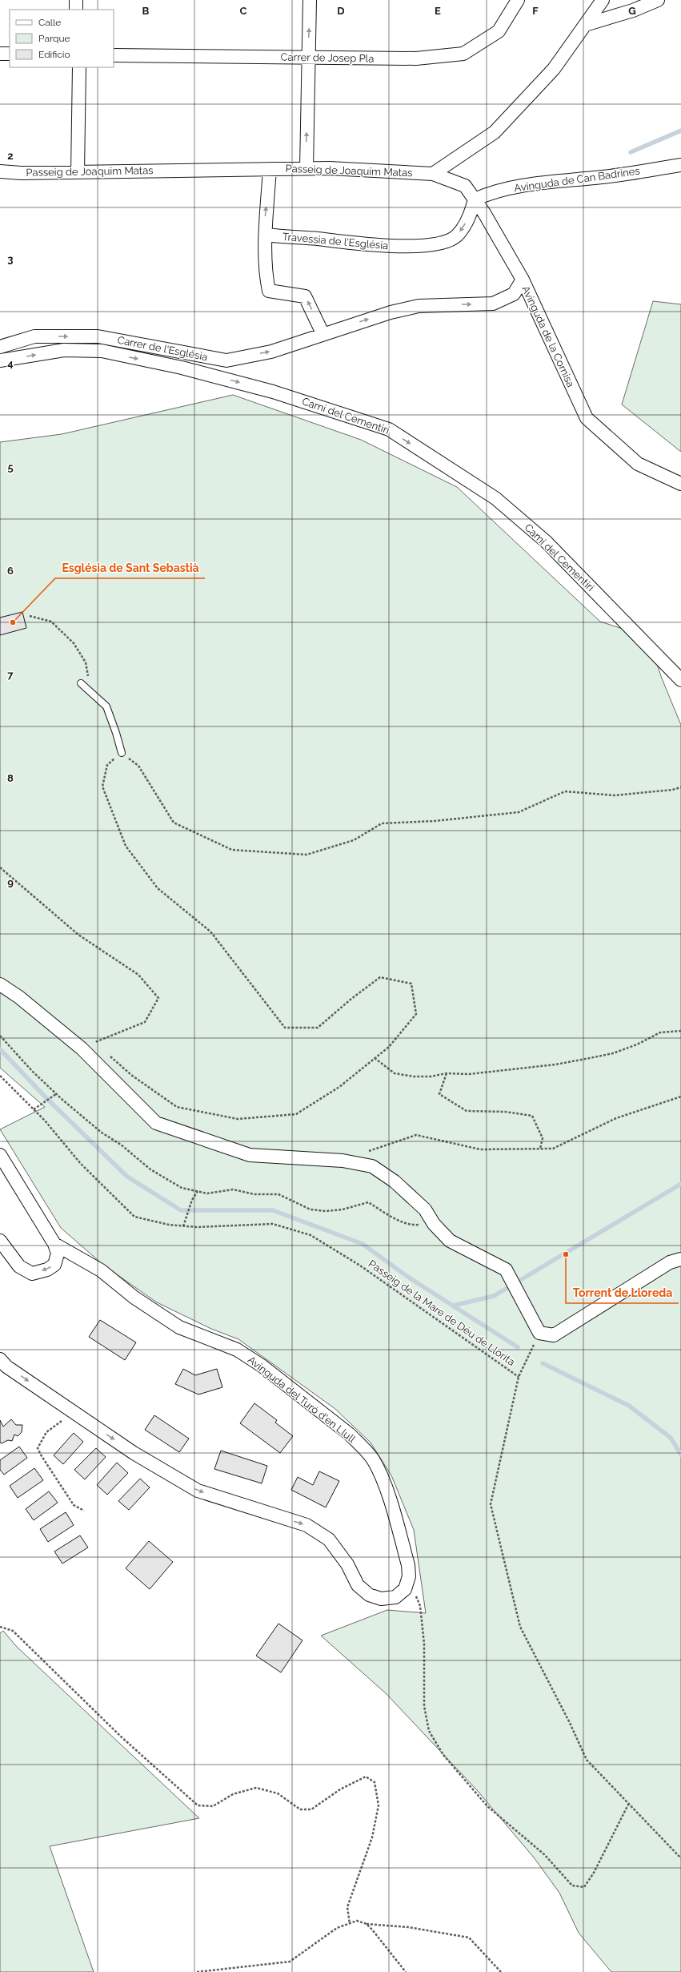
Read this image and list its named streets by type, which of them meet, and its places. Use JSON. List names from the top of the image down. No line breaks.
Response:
{"streets":{"street":["Carrer de Josep Pla","Passeig de Joaquim Matas","Avinguda de Can Badrines","Travessia de l'Església","Avinguda de la Cornisa","Carrer de l'Església","Camí del Cementiri","Avinguda del Turó d'en Llull"],"path":["Passeig de la Mare de Déu de Llorita"]},"crossings":[["Passeig de Joaquim Matas","Avinguda de la Cornisa"],["Avinguda de Can Badrines","Travessia de l'Església"],["Avinguda de Can Badrines","Avinguda de la Cornisa"],["Travessia de l'Església","Avinguda de la Cornisa"],["Avinguda de la Cornisa","Carrer de l'Església"]],"one_way":["Travessia de l'Església","Carrer de l'Església","Camí del Cementiri"],"places":["Església de Sant Sebastià","Torrent de Lloreda"],"legend":["Calle","Parque","Edificio"],"grid":{"columns":["B","C","D","E","F","G"],"rows":["2","3","4","5","6","7","8","9"]}}
